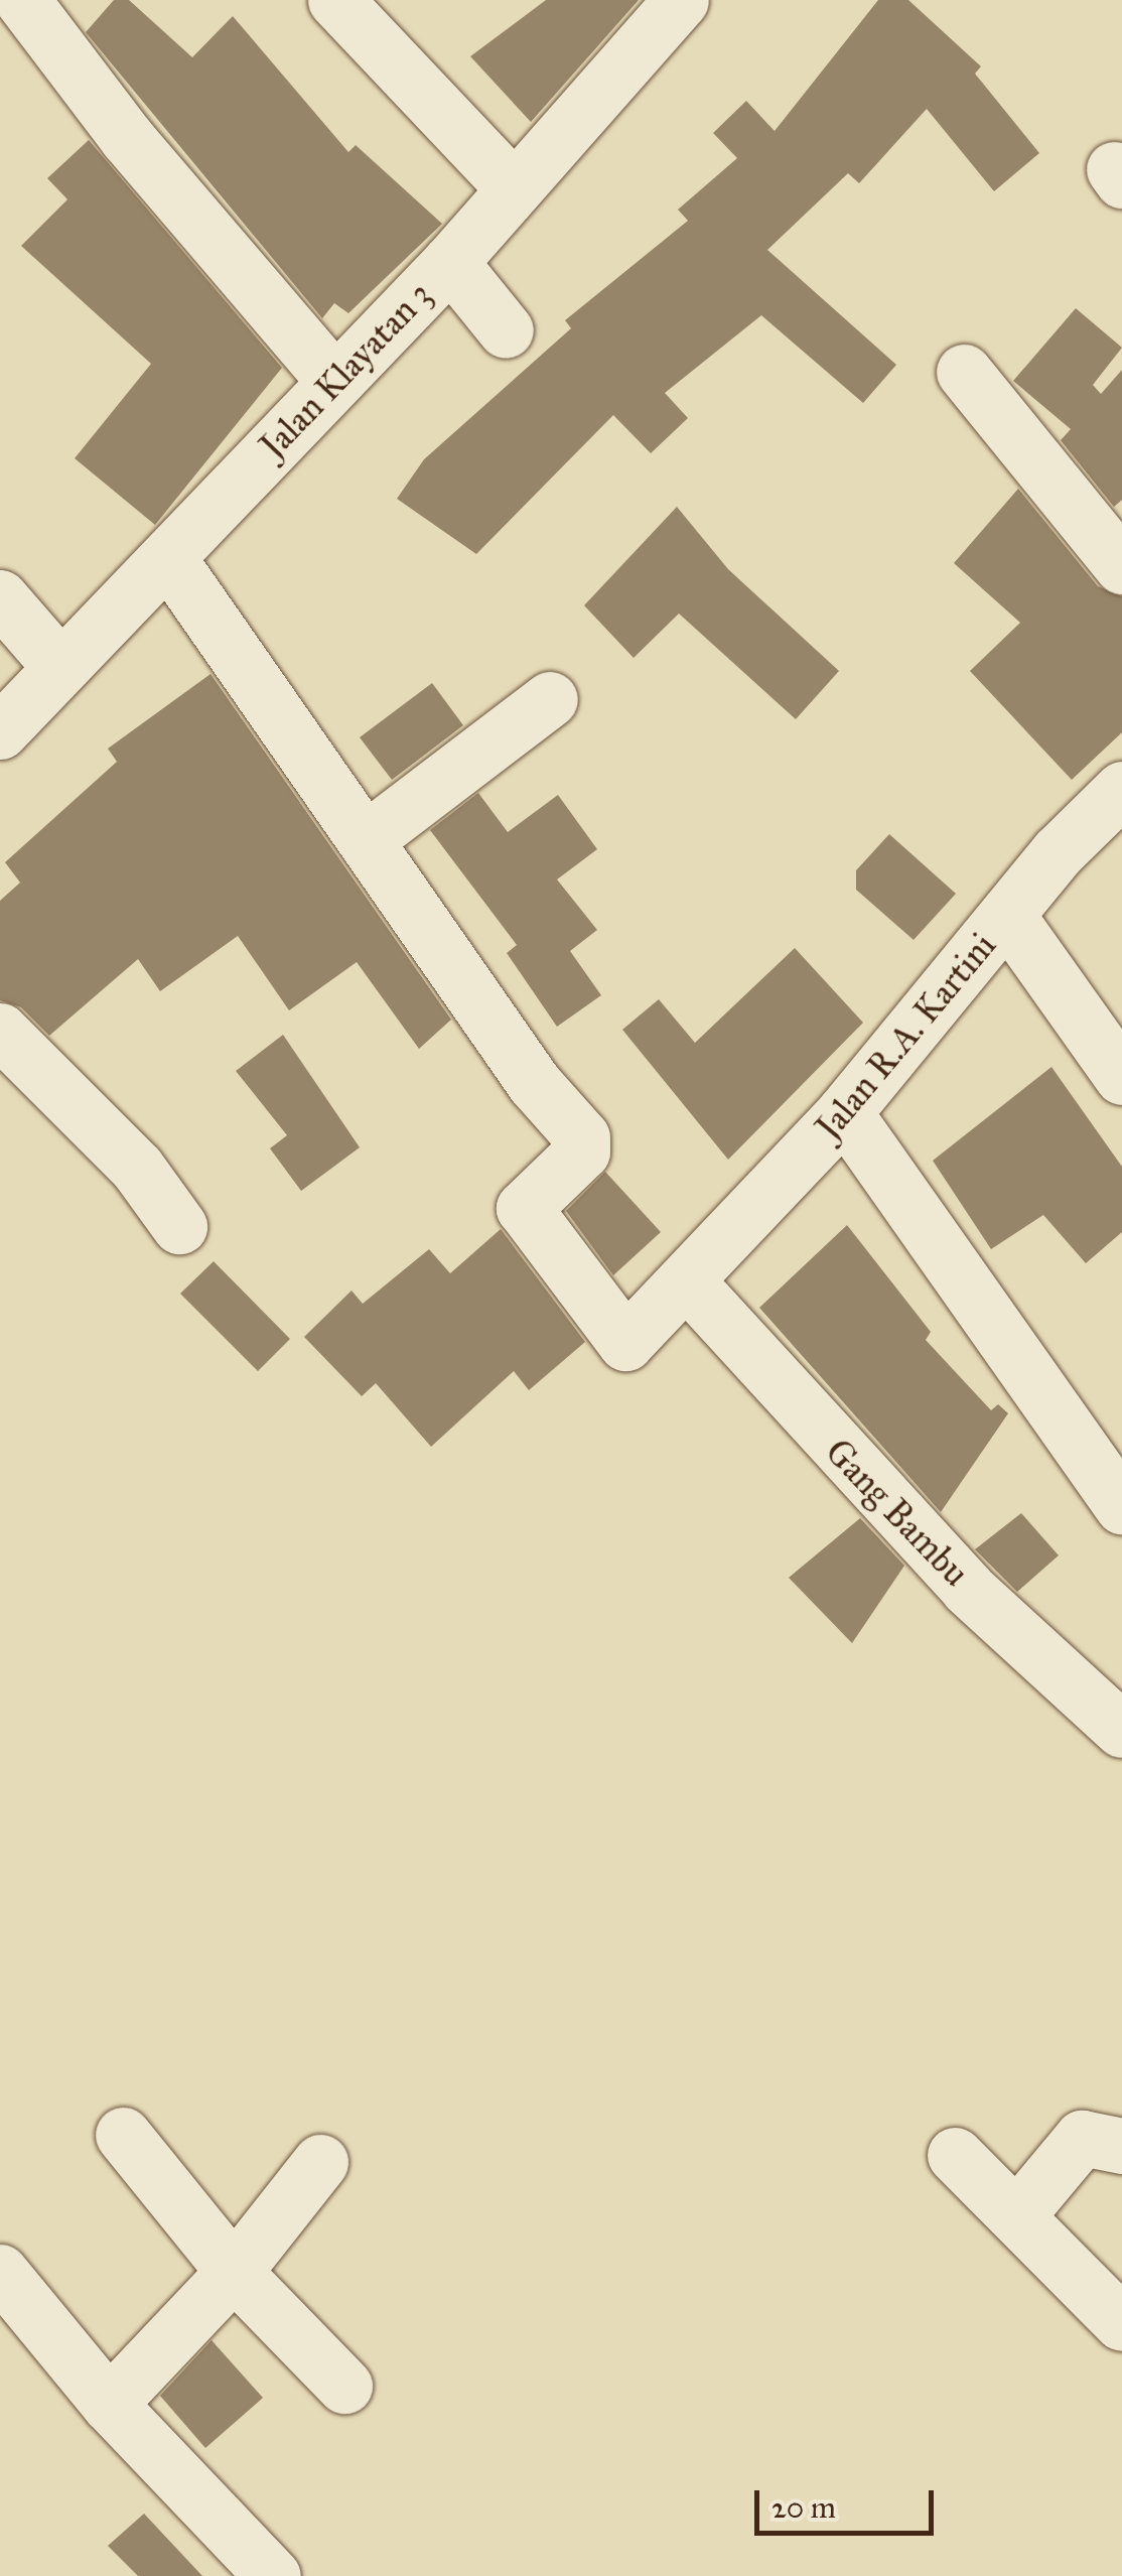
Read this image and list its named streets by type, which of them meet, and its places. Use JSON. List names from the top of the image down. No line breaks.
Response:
{"streets":{"street":["Jalan Klayatan 3","Jalan R.A. Kartini","Gang Bambu"]},"crossings":[["Jalan R.A. Kartini","Gang Bambu"]],"scale_bar":"20 m"}
